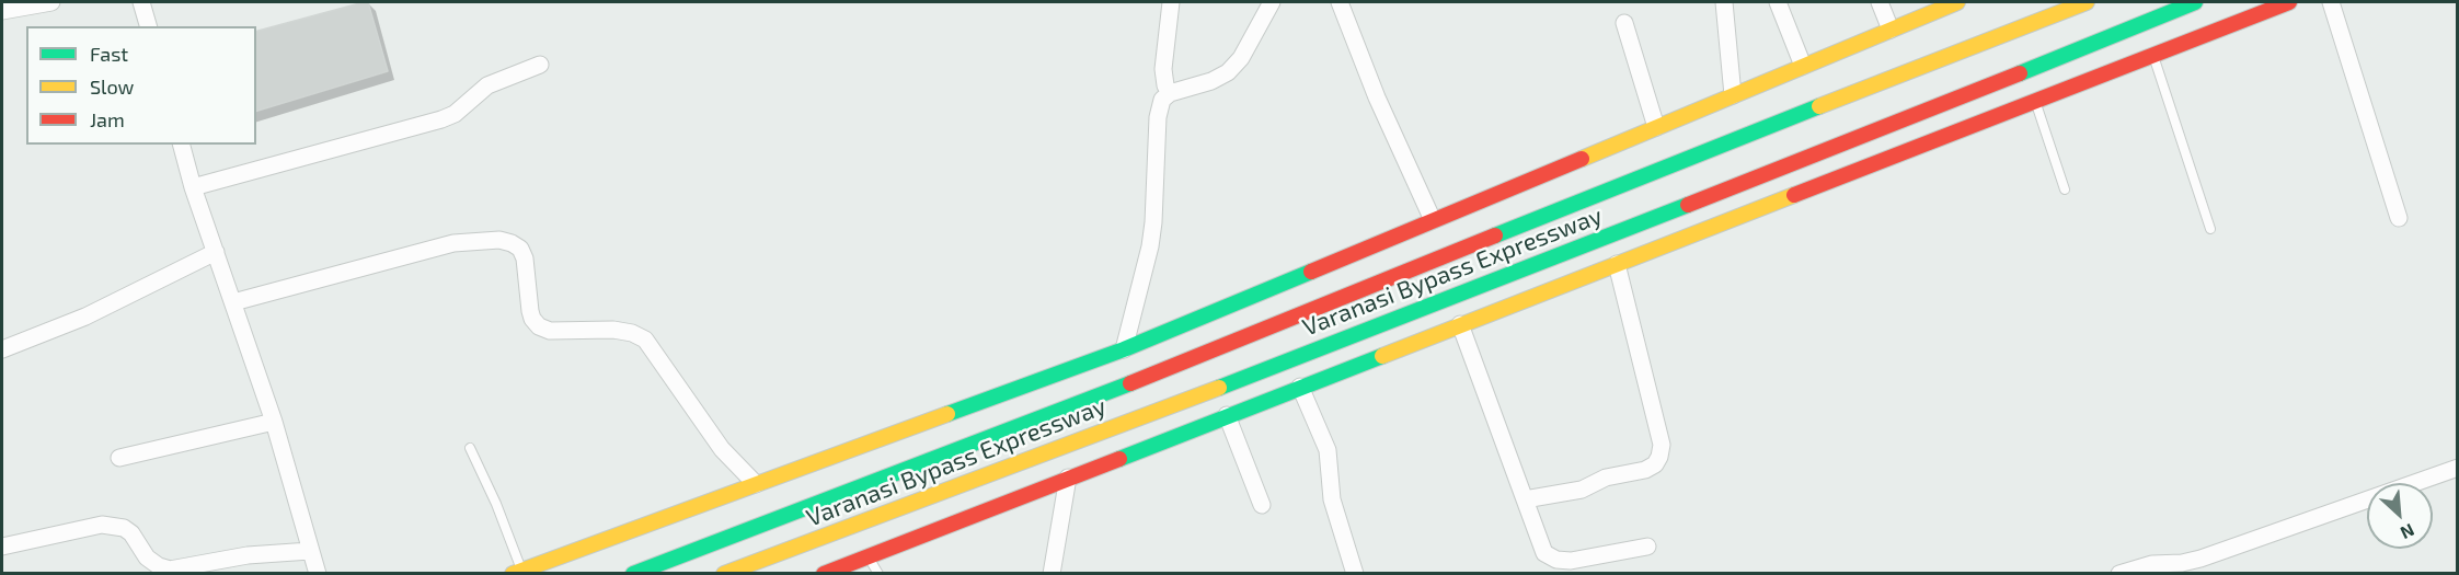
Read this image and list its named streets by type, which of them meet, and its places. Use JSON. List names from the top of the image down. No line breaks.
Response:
{"streets":{"main road":["Varanasi Bypass Expressway"]},"legend":["Fast","Slow","Jam"],"north":"bottom right"}
